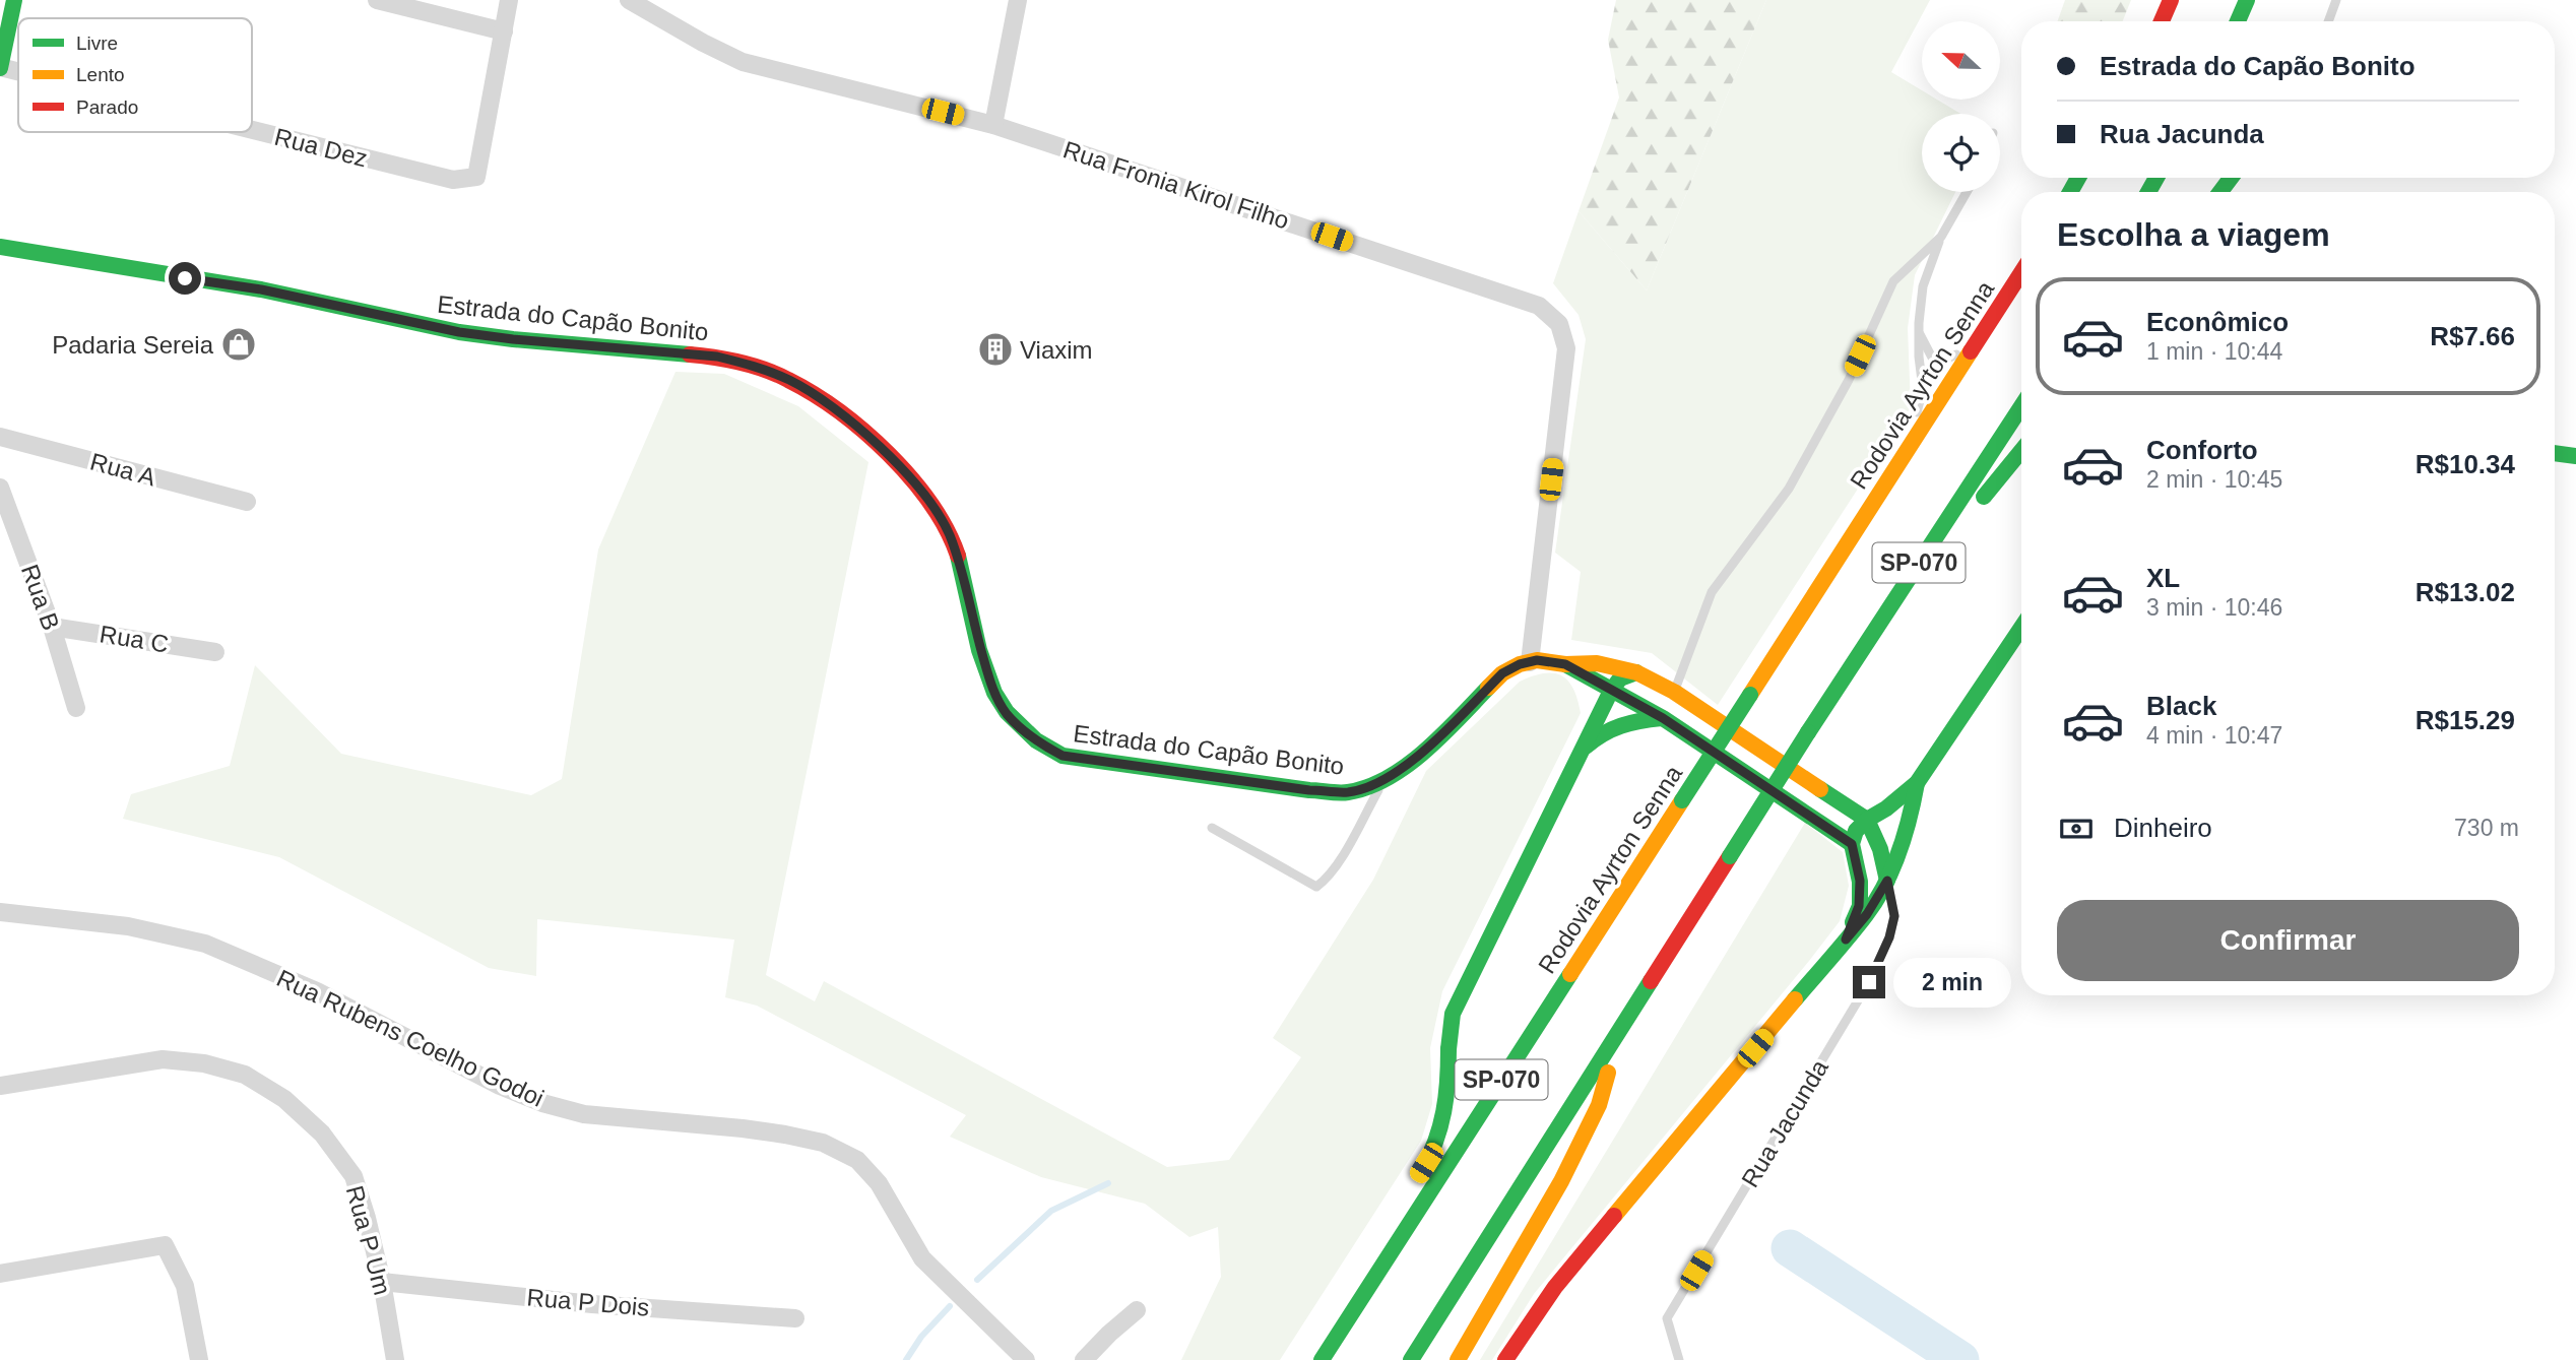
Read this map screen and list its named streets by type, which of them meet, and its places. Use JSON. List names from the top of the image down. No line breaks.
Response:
{"streets":{"main road":["Estrada do Capão Bonito","Rodovia Ayrton Senna","SP-070"],"street":["Rua Dez","Rua Fronia Kirol Filho","Rua A","Rua B","Rua C","Rua Rubens Coelho Godoi","Rua P Um","Rua P Dois"],"lane":["Rua Jacunda"]},"crossings":[["Rua Fronia Kirol Filho","Estrada do Capão Bonito"],["Rua B","Rua C"],["Rua P Um","Rua P Dois"]],"places":{"shop":["Padaria Sereia"],"building":["Viaxim"]},"legend":["Livre","Lento","Parado"],"north":"left","page":{"banner":["Estrada do Capão Bonito","Rua Jacunda"],"heading":"Escolha a viagem","list":[{"name":"Econômico","note":"1 min · 10:44","value":"R$7.66"},{"name":"Conforto","note":"2 min · 10:45","value":"R$10.34"},{"name":"XL","note":"3 min · 10:46","value":"R$13.02"},{"name":"Black","note":"4 min · 10:47","value":"R$15.29"}],"pay":["Dinheiro","730 m"],"buttons":"Confirmar","bubble":"2 min"}}
